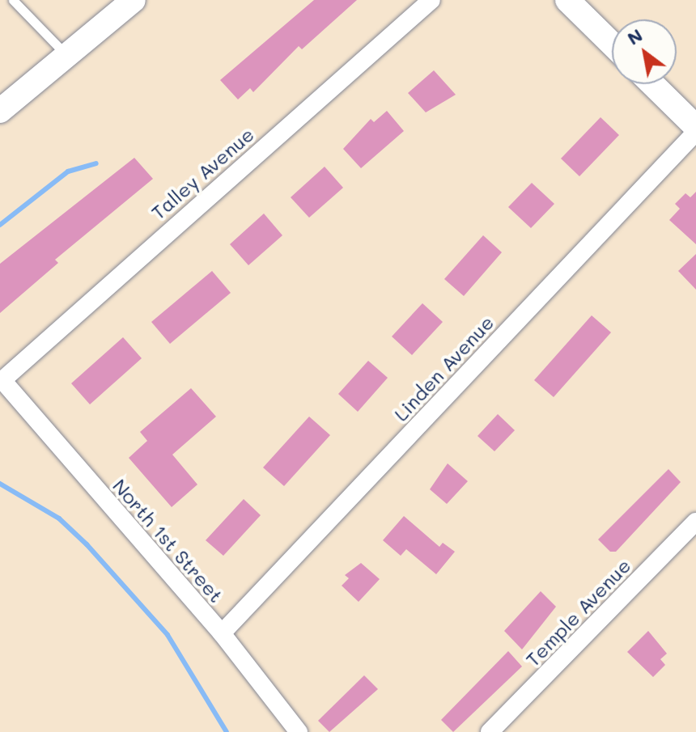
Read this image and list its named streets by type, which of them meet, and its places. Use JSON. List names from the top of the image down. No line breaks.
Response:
{"streets":{"street":["Talley Avenue","Linden Avenue","North 1st Street","Temple Avenue"]},"crossings":[["Talley Avenue","North 1st Street"],["Linden Avenue","North 1st Street"]],"north":"top left"}
